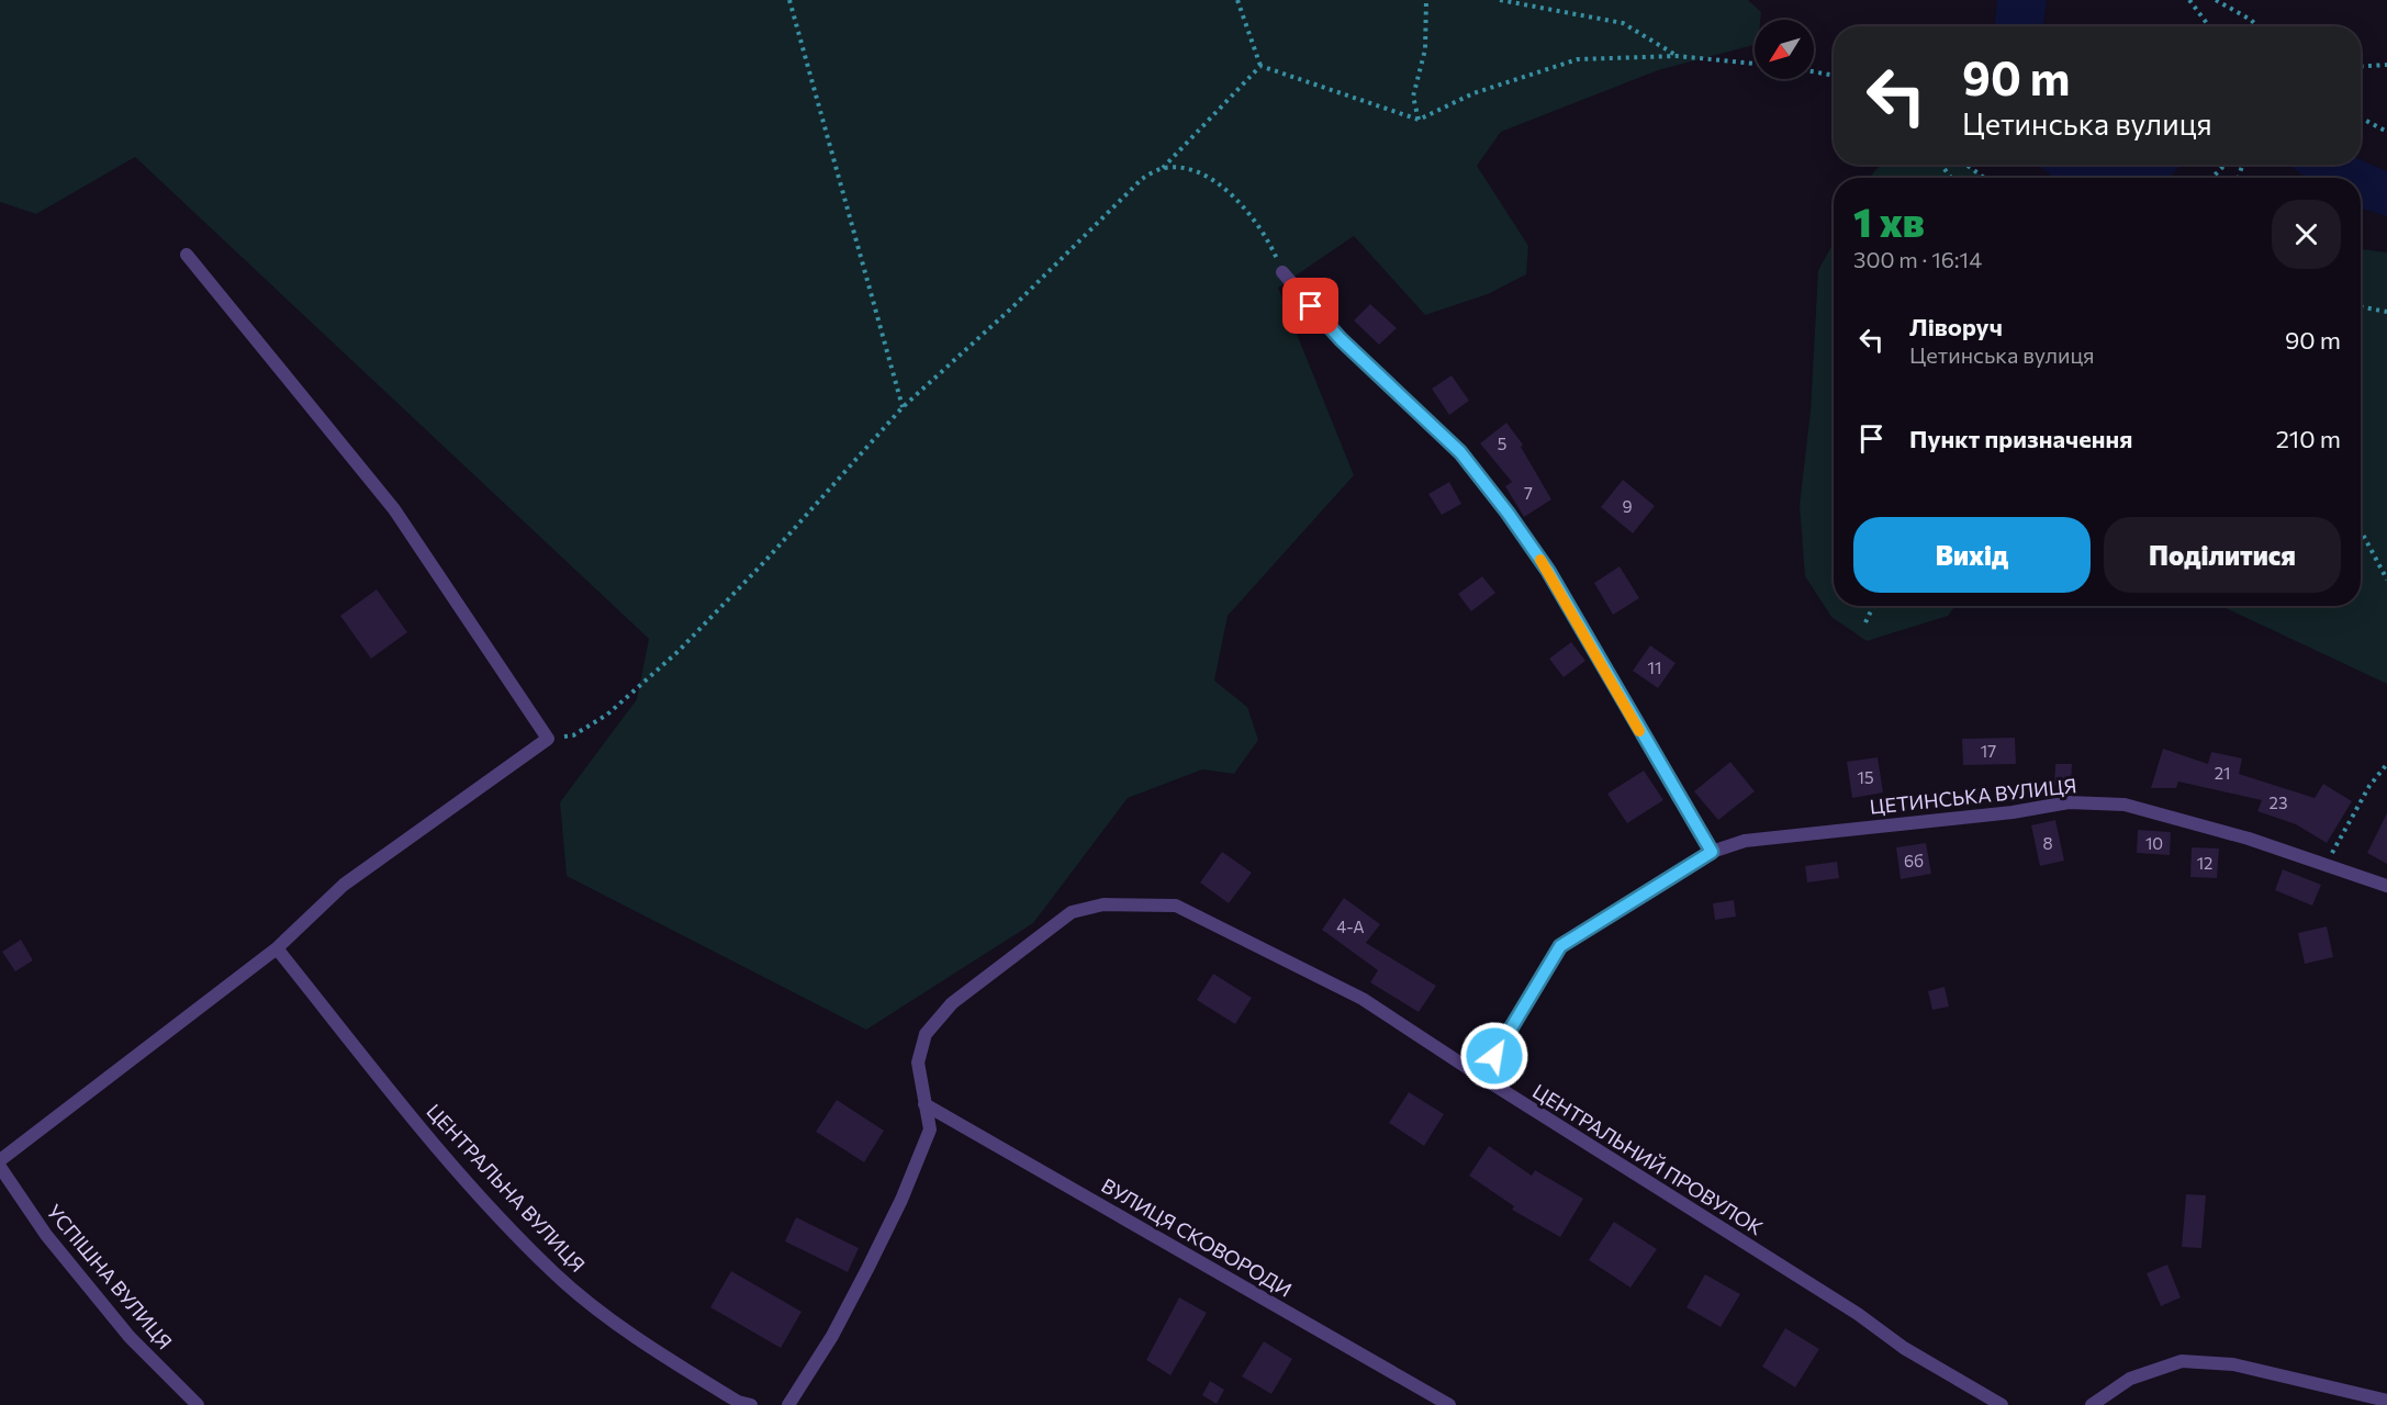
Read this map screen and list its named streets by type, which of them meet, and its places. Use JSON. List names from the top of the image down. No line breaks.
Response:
{"streets":{"street":["ЦЕТИНСЬКА ВУЛИЦЯ","ЦЕНТРАЛЬНИЙ ПРОВУЛОК","ЦЕНТРАЛЬНА ВУЛИЦЯ","ВУЛИЦЯ СКОВОРОДИ","УСПІШНА ВУЛИЦЯ"]},"crossings":[["ЦЕТИНСЬКА ВУЛИЦЯ","ЦЕНТРАЛЬНИЙ ПРОВУЛОК"],["ЦЕНТРАЛЬНИЙ ПРОВУЛОК","ВУЛИЦЯ СКОВОРОДИ"]],"house_numbers":["5","7","9","11","17","21","15","23","8","10","6б","12","4-А"],"north":"bottom left","page":{"turn":["90 m","Цетинська вулиця"],"heading":["1 хв","300 m · 16:14"],"list":[{"name":"Ліворуч","note":"Цетинська вулиця","value":"90 m"},{"name":"Пункт призначення","value":"210 m"}],"buttons":["Вихід","Поділитися"]}}
